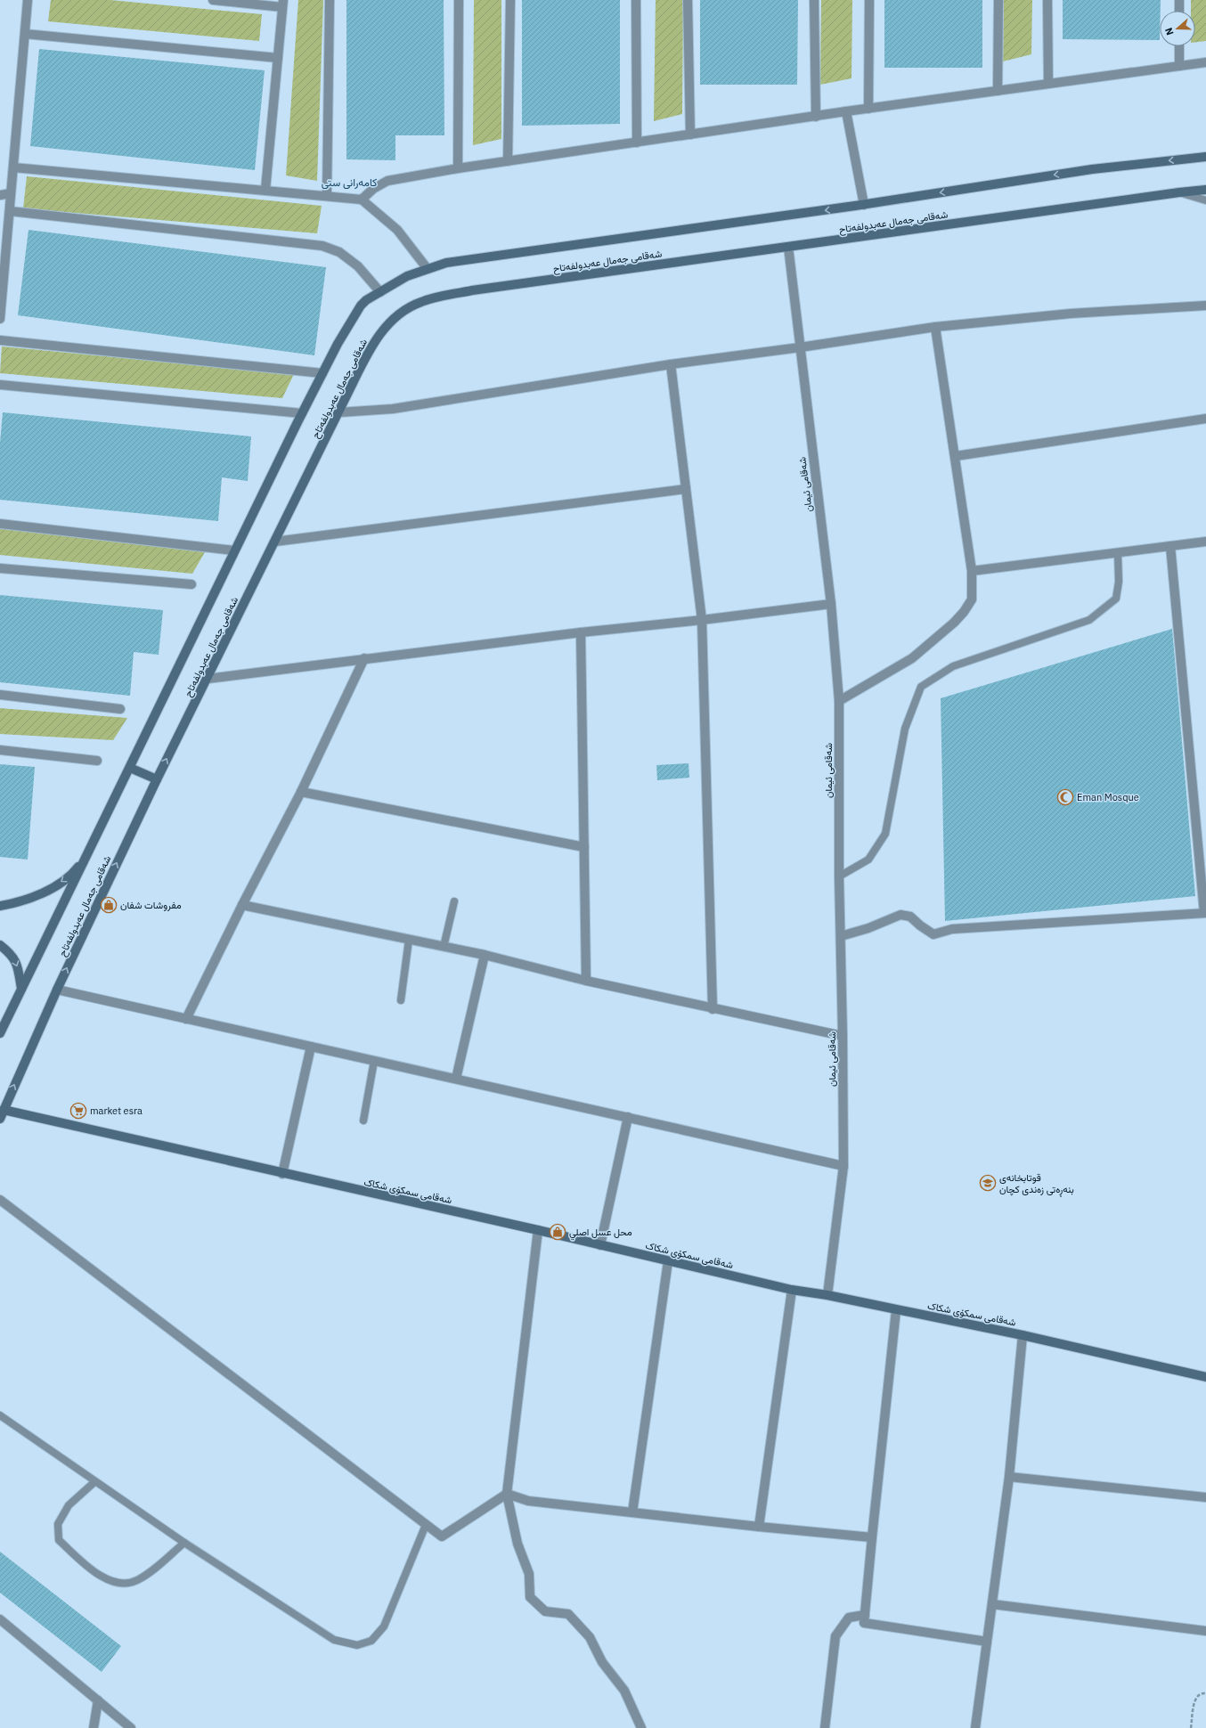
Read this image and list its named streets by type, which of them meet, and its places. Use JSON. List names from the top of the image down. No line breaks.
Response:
{"streets":{"main road":["شەقامی جەمال عەبدولفەتاح","شەقامی سمکۆی شکاک"],"street":["شەقامی ئیمان"]},"crossings":[["شەقامی جەمال عەبدولفەتاح","شەقامی ئیمان"],["شەقامی جەمال عەبدولفەتاح","شەقامی سمکۆی شکاک"],["شەقامی ئیمان","شەقامی سمکۆی شکاک"]],"districts":["كامه‌رانی ستی"],"places":{"mosque":["Eman Mosque"],"shop":["مفروشات شفان","محل عسل اصلي"],"supermarket":["market esra"],"school or university":["قوتابخانەی بنەڕەتی زەندی کچان"]},"north":"left"}
